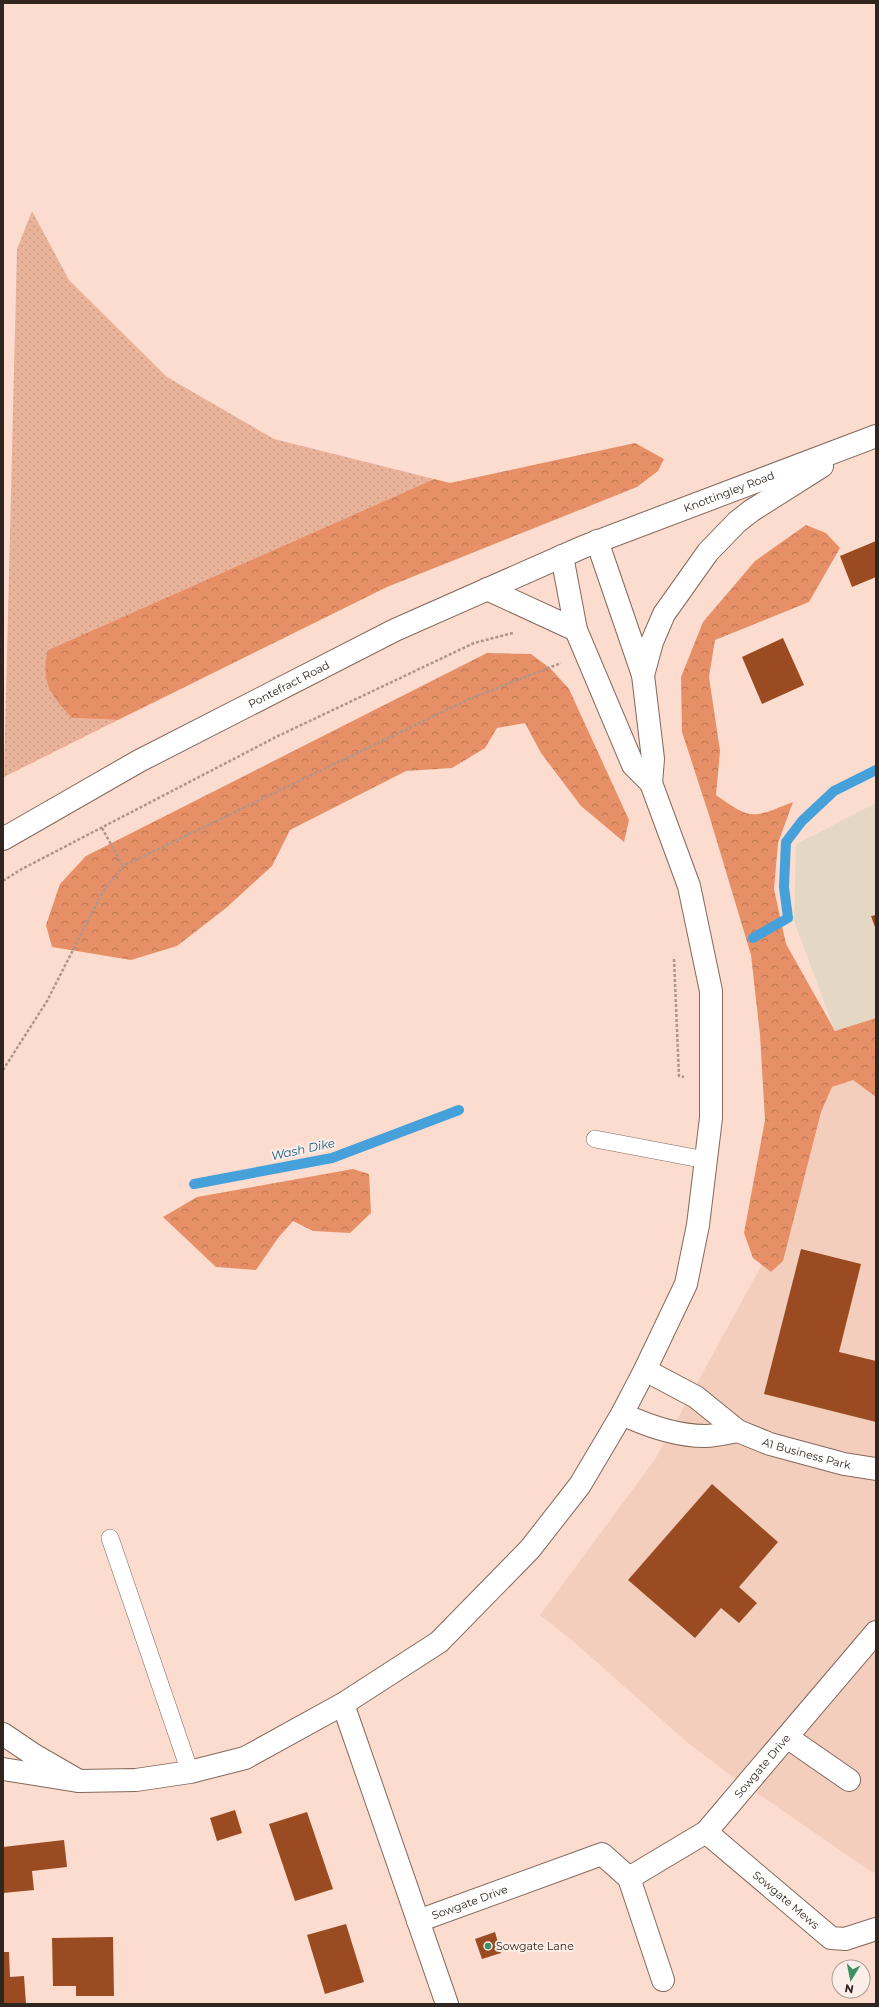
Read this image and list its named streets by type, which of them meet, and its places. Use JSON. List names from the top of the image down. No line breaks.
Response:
{"streets":{"main road":["Knottingley Road","Pontefract Road","A1 Business Park","Sowgate Drive","Sowgate Mews"]},"crossings":[["Knottingley Road","Pontefract Road"],["Sowgate Drive","Sowgate Mews"]],"water":["Wash Dike"],"places":["Sowgate Lane"],"north":"bottom"}
